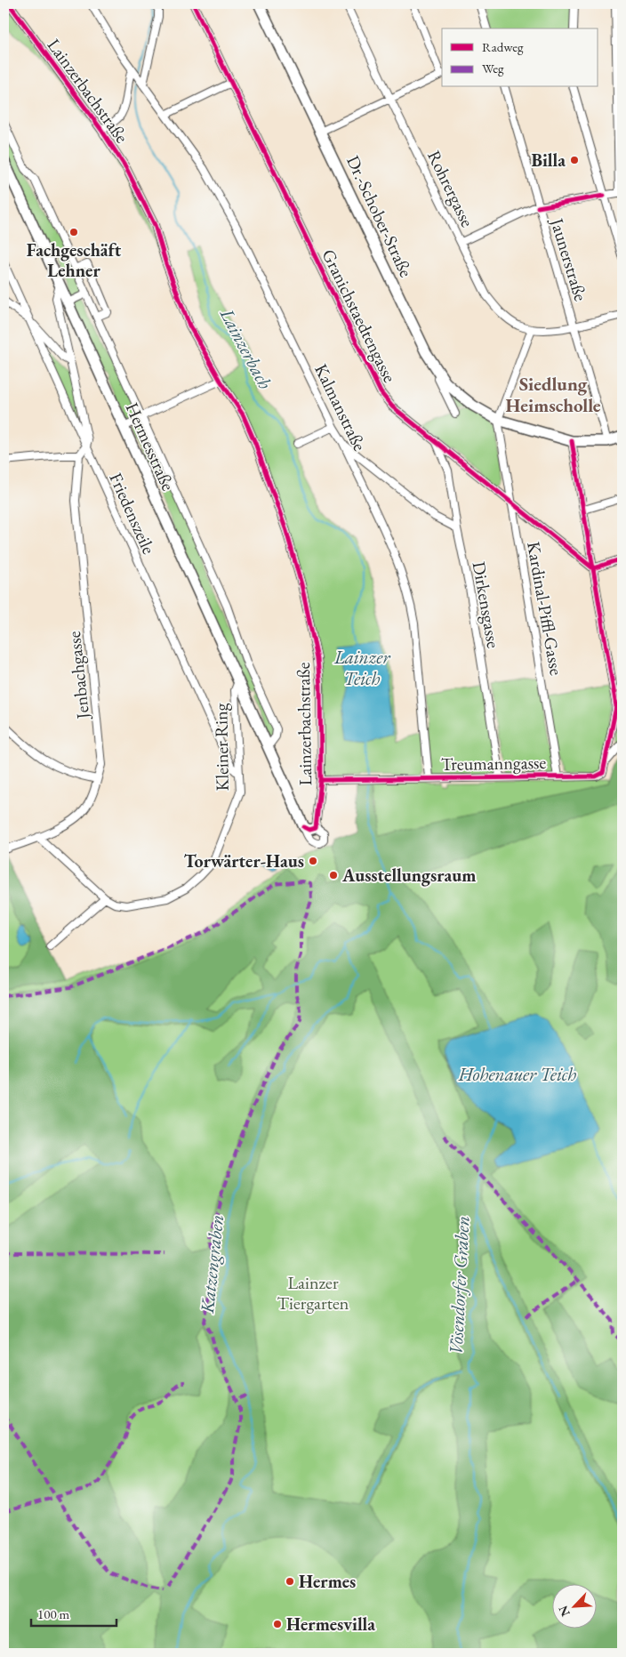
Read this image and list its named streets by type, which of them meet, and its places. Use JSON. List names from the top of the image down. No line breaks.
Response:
{"streets":{"street":["Lainzerbachstraße","Rohrergasse","Dr.-Schober-Straße","Jaunerstraße","Granichstaedtengasse","Kalmanstraße","Hermesstraße","Friedenszeile","Dirkensgasse","Kardinal-Piffl-Gasse","Jenbachgasse","Kleiner Ring","Treumanngasse"]},"crossings":[["Lainzerbachstraße","Hermesstraße"],["Lainzerbachstraße","Treumanngasse"],["Rohrergasse","Jaunerstraße"],["Dr.-Schober-Straße","Jaunerstraße"],["Dr.-Schober-Straße","Kardinal-Piffl-Gasse"],["Granichstaedtengasse","Dirkensgasse"],["Granichstaedtengasse","Kardinal-Piffl-Gasse"],["Kalmanstraße","Treumanngasse"],["Hermesstraße","Kleiner Ring"],["Friedenszeile","Kleiner Ring"],["Dirkensgasse","Treumanngasse"],["Kardinal-Piffl-Gasse","Treumanngasse"],["Jenbachgasse","Kleiner Ring"]],"districts":["Siedlung Heimscholle"],"water":["Lainzerbach","Lainzer Teich","Hohenauer Teich","Katzengraben","Vösendorfer Graben"],"parks":["Lainzer Tiergarten"],"places":["Billa","Fachgeschäft Lehner","Torwärter-Haus","Ausstellungsraum","Hermes","Hermesvilla"],"legend":["Radweg","Weg"],"scale_bar":"100 m","north":"bottom left"}
